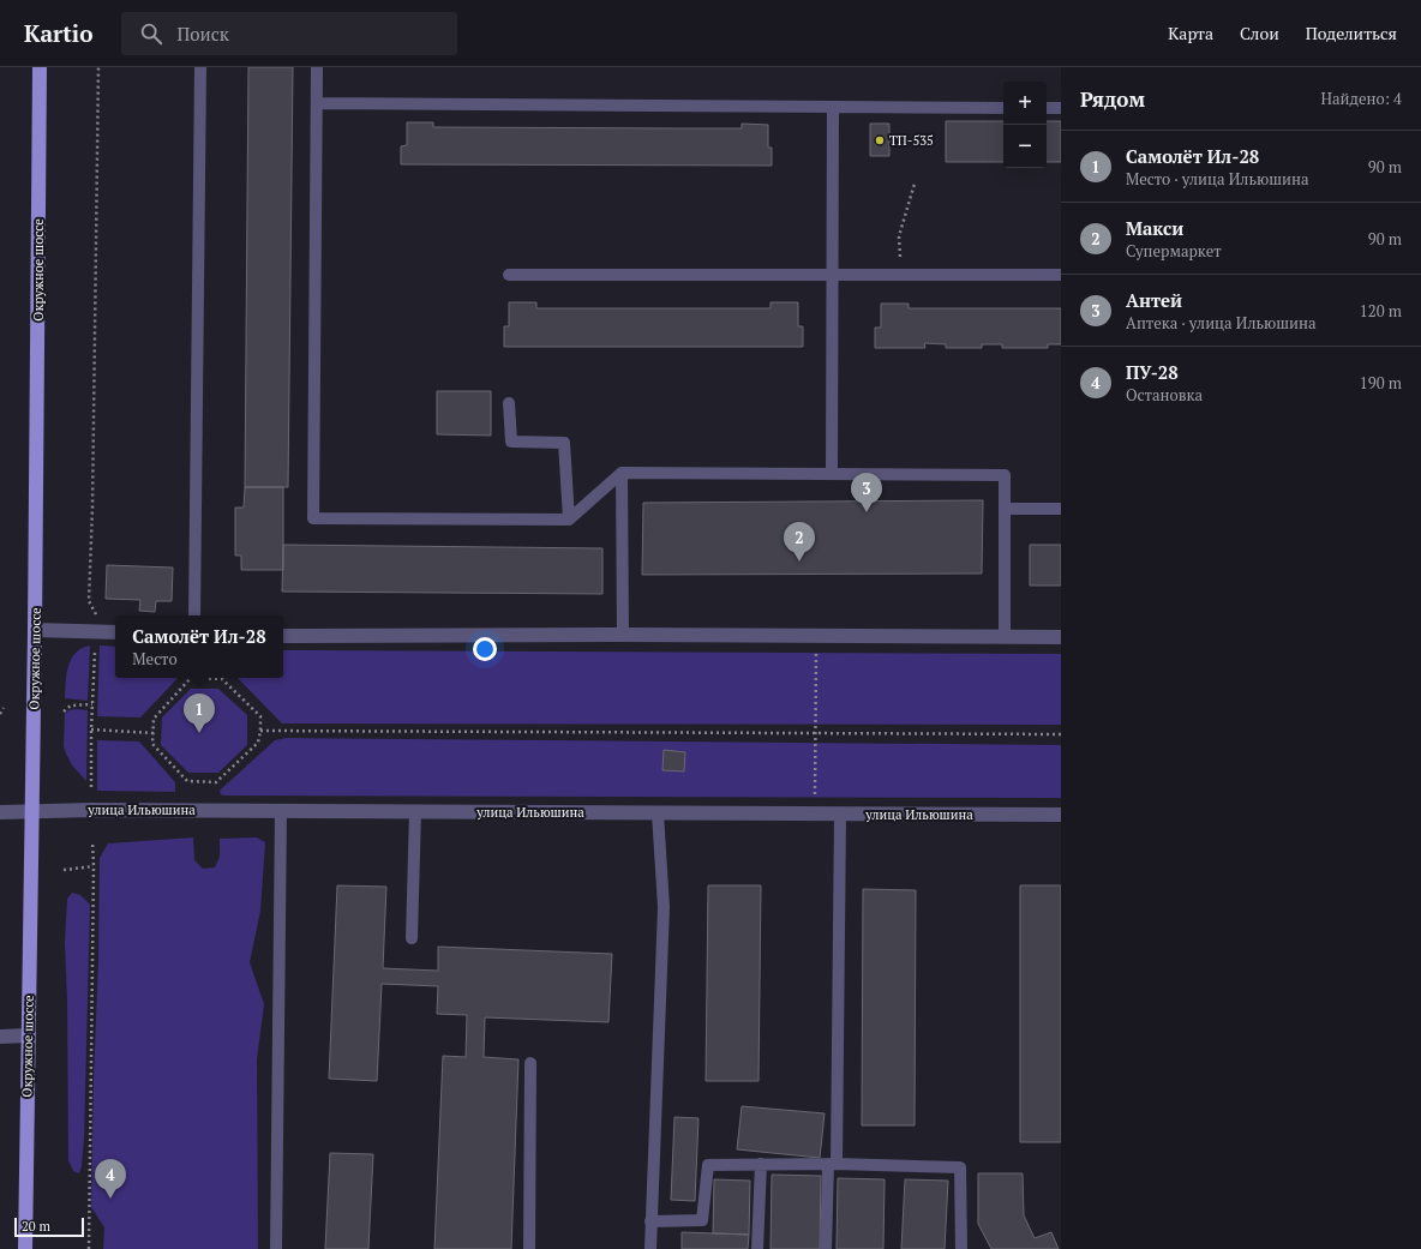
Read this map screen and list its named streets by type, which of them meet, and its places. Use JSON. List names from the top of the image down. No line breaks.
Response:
{"streets":{"main road":["Окружное шоссе"],"street":["улица Ильюшина"]},"crossings":[["Окружное шоссе","улица Ильюшина"]],"places":["ТП-535"],"scale_bar":"20 m","page":{"header":"Kartio","search":"Поиск","nav":["Карта","Слои","Поделиться"],"heading":["Рядом","Найдено: 4"],"map_buttons":["+","−"],"list":[{"mark":"1","name":"Самолёт Ил-28","note":"Место · улица Ильюшина","value":"90 m"},{"mark":"2","name":"Макси","note":"Супермаркет","value":"90 m"},{"mark":"3","name":"Антей","note":"Аптека · улица Ильюшина","value":"120 m"},{"mark":"4","name":"ПУ-28","note":"Остановка","value":"190 m"}],"pins":["3","2","1","4"],"popup":["Самолёт Ил-28","Место"],"scale":"20 m"}}
